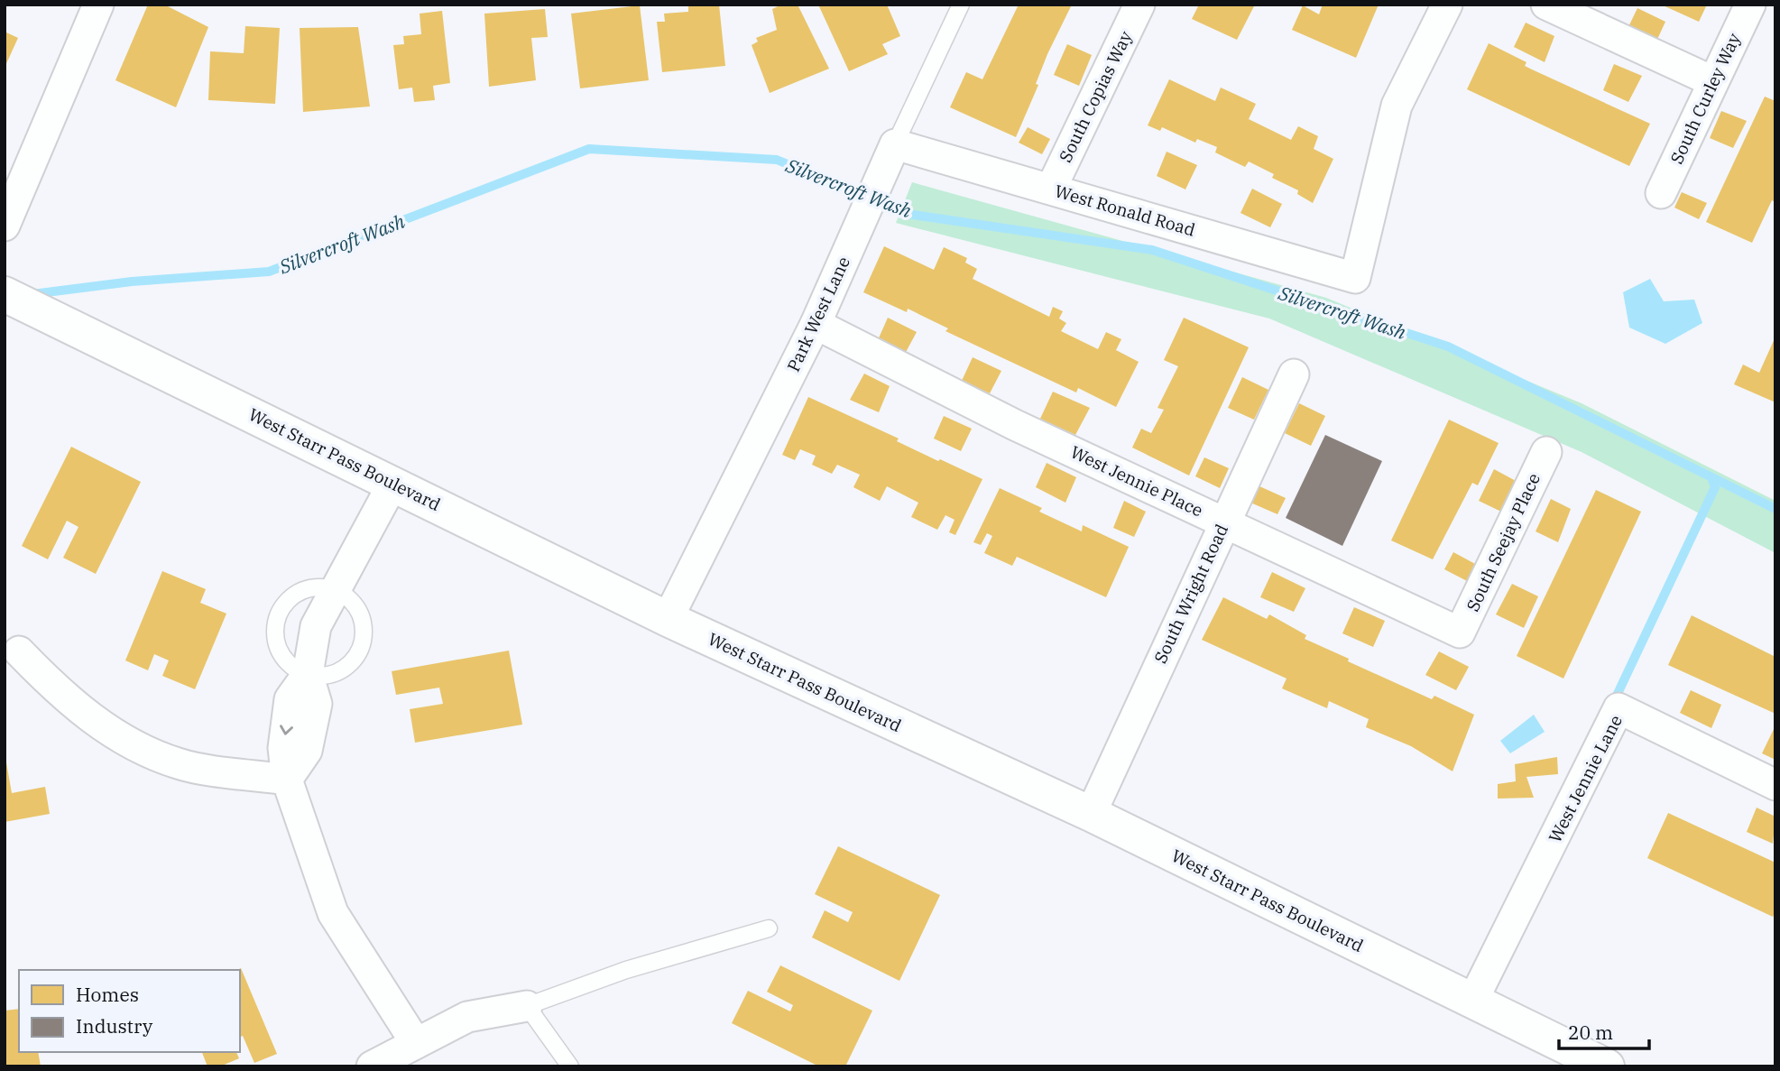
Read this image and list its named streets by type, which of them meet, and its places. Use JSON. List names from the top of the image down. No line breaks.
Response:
{"streets":{"street":["South Copias Way","South Curley Way","West Ronald Road","Park West Lane","West Starr Pass Boulevard","West Jennie Place","South Seejay Place","South Wright Road","West Jennie Lane"]},"crossings":[["South Copias Way","West Ronald Road"],["West Ronald Road","Park West Lane"],["Park West Lane","West Starr Pass Boulevard"],["Park West Lane","West Jennie Place"],["West Starr Pass Boulevard","South Wright Road"],["West Starr Pass Boulevard","West Jennie Lane"],["West Jennie Place","South Seejay Place"],["West Jennie Place","South Wright Road"]],"water":["Silvercroft Wash"],"legend":["Homes","Industry"],"scale_bar":"20 m"}
